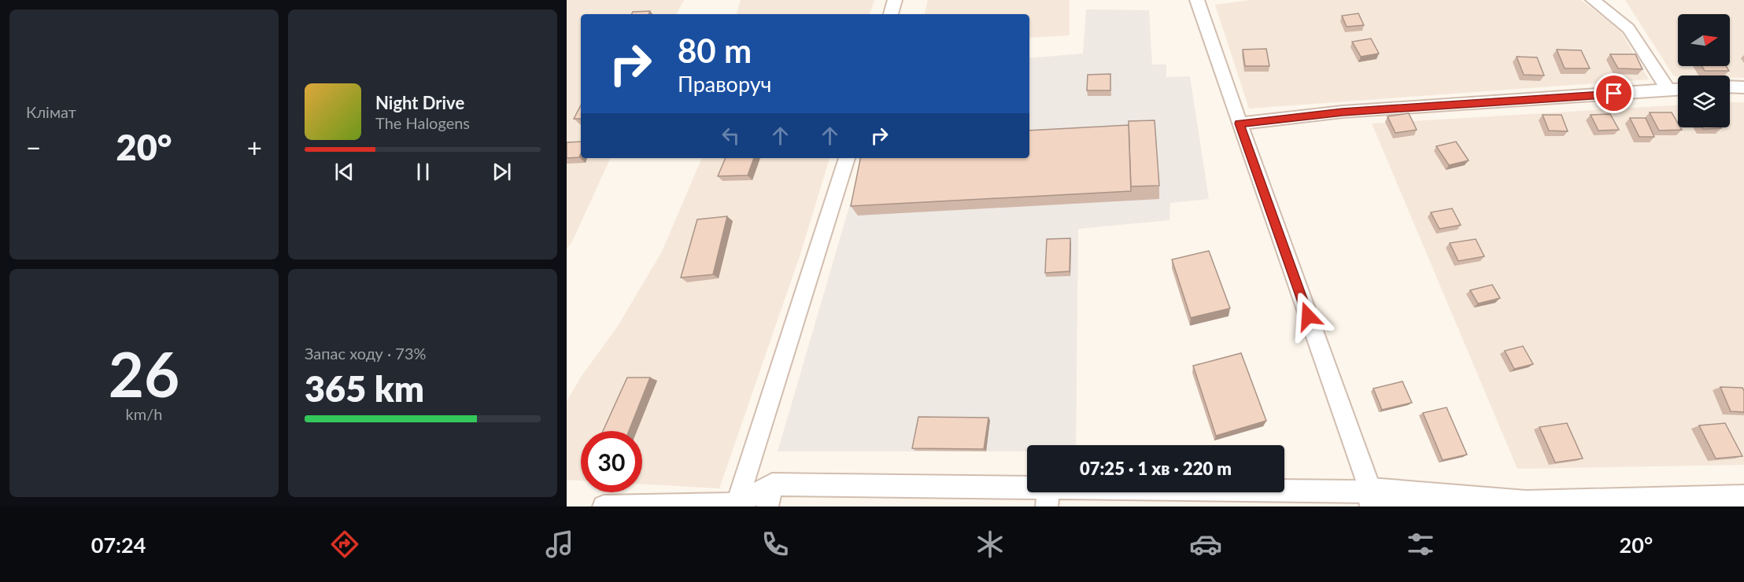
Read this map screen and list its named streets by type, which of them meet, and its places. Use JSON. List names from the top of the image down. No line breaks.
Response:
{"north":"right","page":{"tile":["Клімат",["26","km/h"],["Запас ходу · 73%","365 km"]],"turn":["80 m","Праворуч"],"song":["Night Drive","The Halogens"],"heat":["−","20°","+"],"limit":"30","trip":"07:25 · 1 хв · 220 m","tabs":["07:24","20°"]}}
